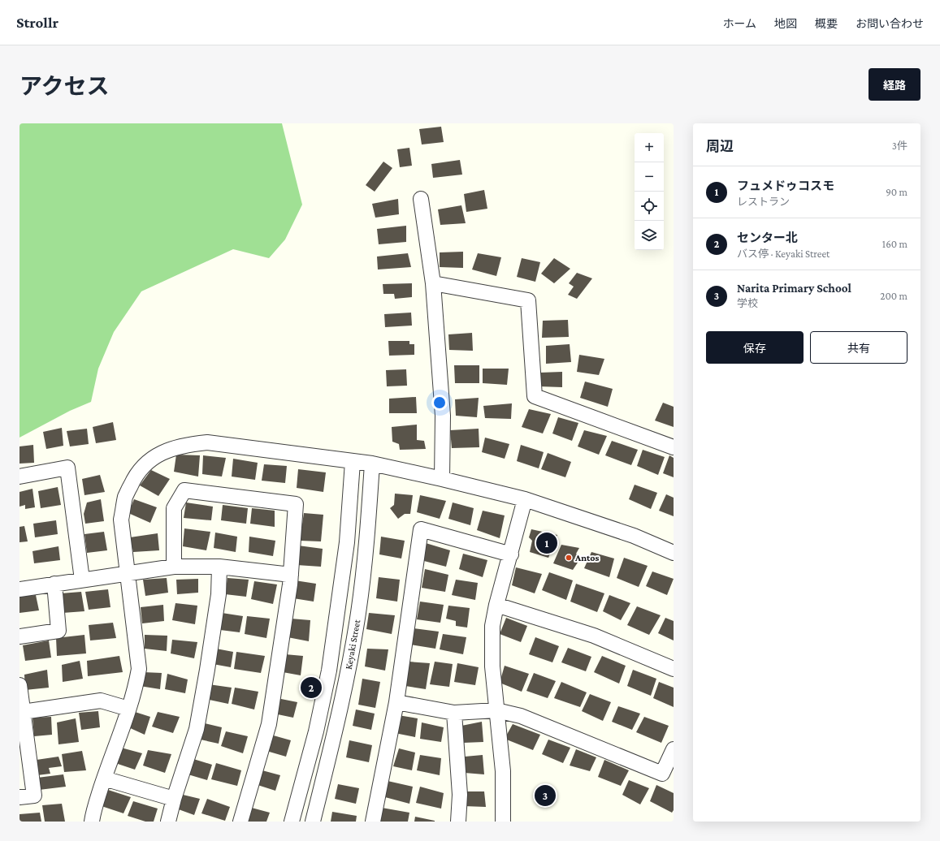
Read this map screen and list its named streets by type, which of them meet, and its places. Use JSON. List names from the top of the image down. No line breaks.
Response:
{"streets":{"street":["Keyaki Street"]},"places":["Antos"],"page":{"header":"Strollr","nav":["ホーム","地図","概要","お問い合わせ"],"title":"アクセス","buttons":["経路",["保存","共有"]],"heading":["周辺","3件"],"map_buttons":["+","−"],"list":[{"mark":"1","name":"フュメドゥコスモ","note":"レストラン","value":"90 m"},{"mark":"2","name":"センター北","note":"バス停 · Keyaki Street","value":"160 m"},{"mark":"3","name":"Narita Primary School","note":"学校","value":"200 m"}],"pins":["1","2","3"]}}
